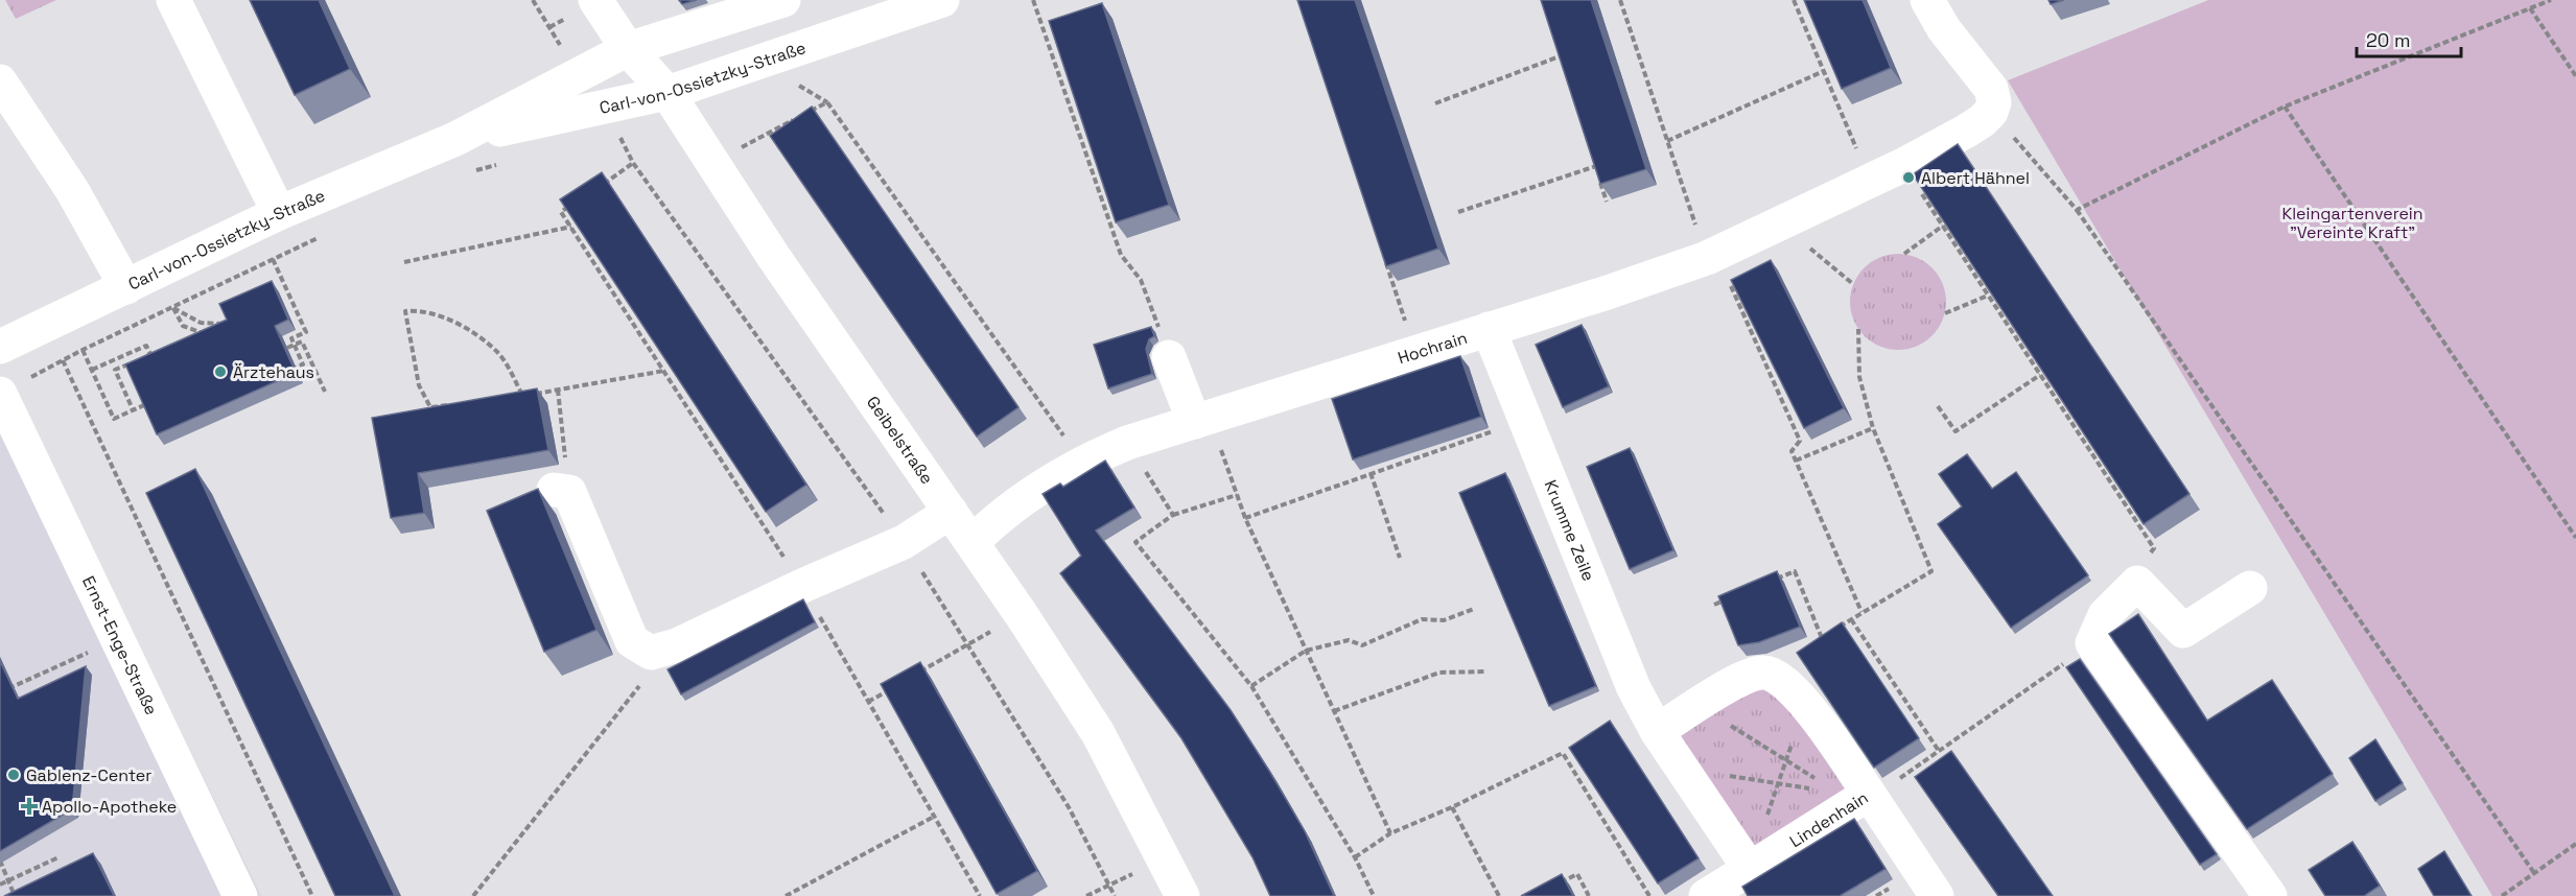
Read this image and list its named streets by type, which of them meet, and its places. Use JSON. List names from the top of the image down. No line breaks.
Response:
{"streets":{"street":["Carl-von-Ossietzky-Straße","Hochrain","Geibelstraße","Krumme Zeile","Ernst-Enge-Straße","Lindenhain"]},"crossings":[["Carl-von-Ossietzky-Straße","Geibelstraße"],["Hochrain","Geibelstraße"],["Hochrain","Krumme Zeile"]],"parks":["Kleingartenverein \"Vereinte Kraft\""],"places":{"other":["Albert Hähnel","Ärztehaus","Gablenz-Center"],"health":["Apollo-Apotheke"]},"scale_bar":"20 m"}
